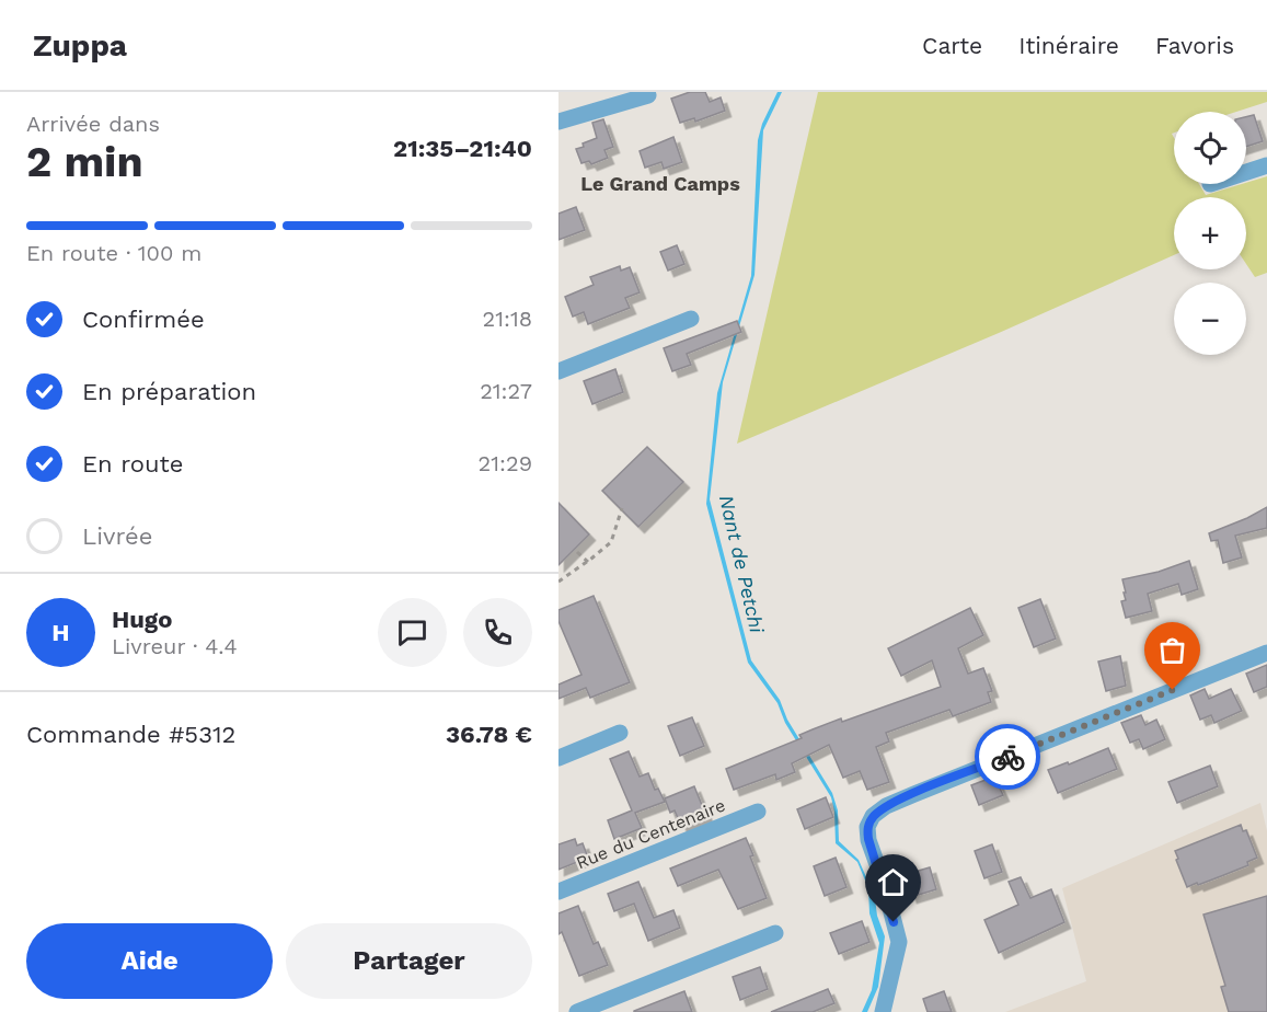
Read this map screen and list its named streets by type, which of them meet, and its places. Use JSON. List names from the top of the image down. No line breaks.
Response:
{"streets":{"street":["Rue du Centenaire"]},"districts":["Le Grand Camps"],"water":["Nant de Petchi"],"page":{"header":"Zuppa","nav":["Carte","Itinéraire","Favoris"],"heading":["2 min","Arrivée dans","21:35–21:40"],"panel":["Hugo","Livreur · 4.4","Commande #5312","36.78 €"],"map_buttons":["+","−"],"bar":"En route · 100 m","list":[["Confirmée","21:18"],["En préparation","21:27"],["En route","21:29"],"Livrée"],"round":"H","buttons":["Aide","Partager"]}}
